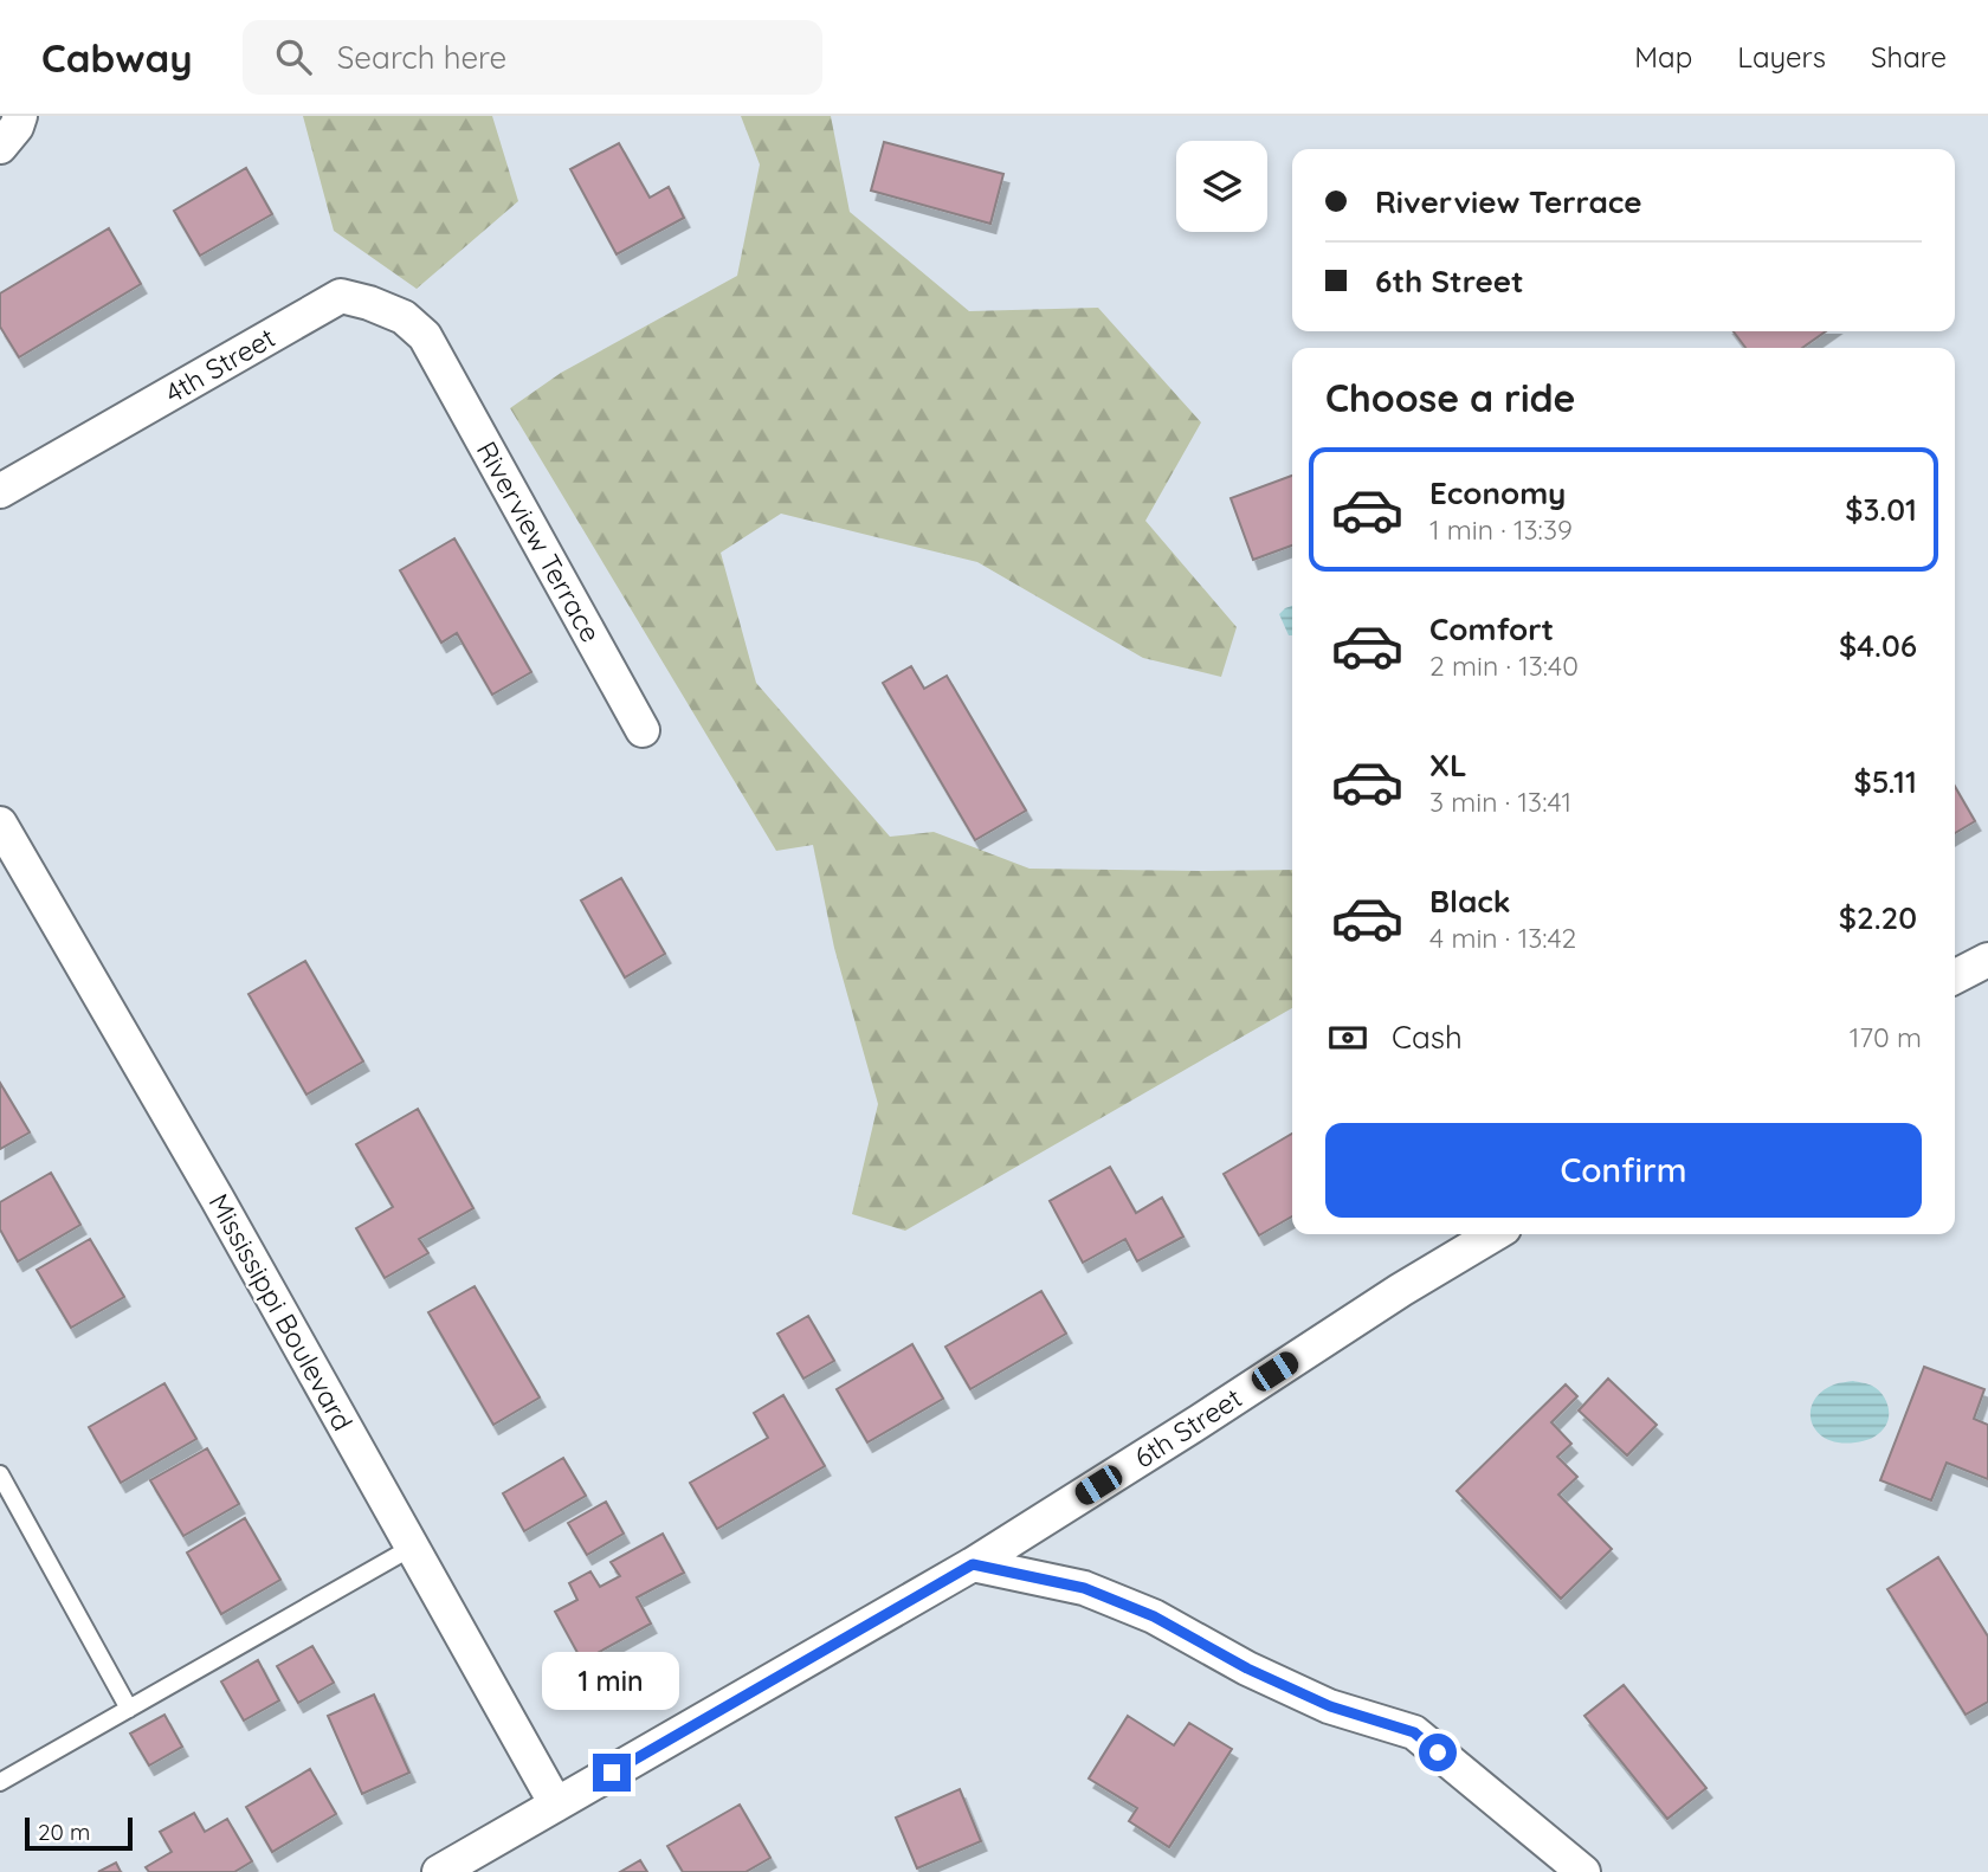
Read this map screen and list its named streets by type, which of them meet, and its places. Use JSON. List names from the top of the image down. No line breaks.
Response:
{"streets":{"street":["4th Street","Riverview Terrace","Mississippi Boulevard","6th Street"]},"crossings":[["4th Street","Riverview Terrace"],["Mississippi Boulevard","6th Street"]],"scale_bar":"20 m","page":{"header":"Cabway","search":"Search here","nav":["Map","Layers","Share"],"banner":["Riverview Terrace","6th Street"],"heading":"Choose a ride","list":[{"name":"Economy","note":"1 min · 13:39","value":"$3.01"},{"name":"Comfort","note":"2 min · 13:40","value":"$4.06"},{"name":"XL","note":"3 min · 13:41","value":"$5.11"},{"name":"Black","note":"4 min · 13:42","value":"$2.20"}],"pay":["Cash","170 m"],"buttons":"Confirm","bubble":"1 min","scale":"20 m"}}
